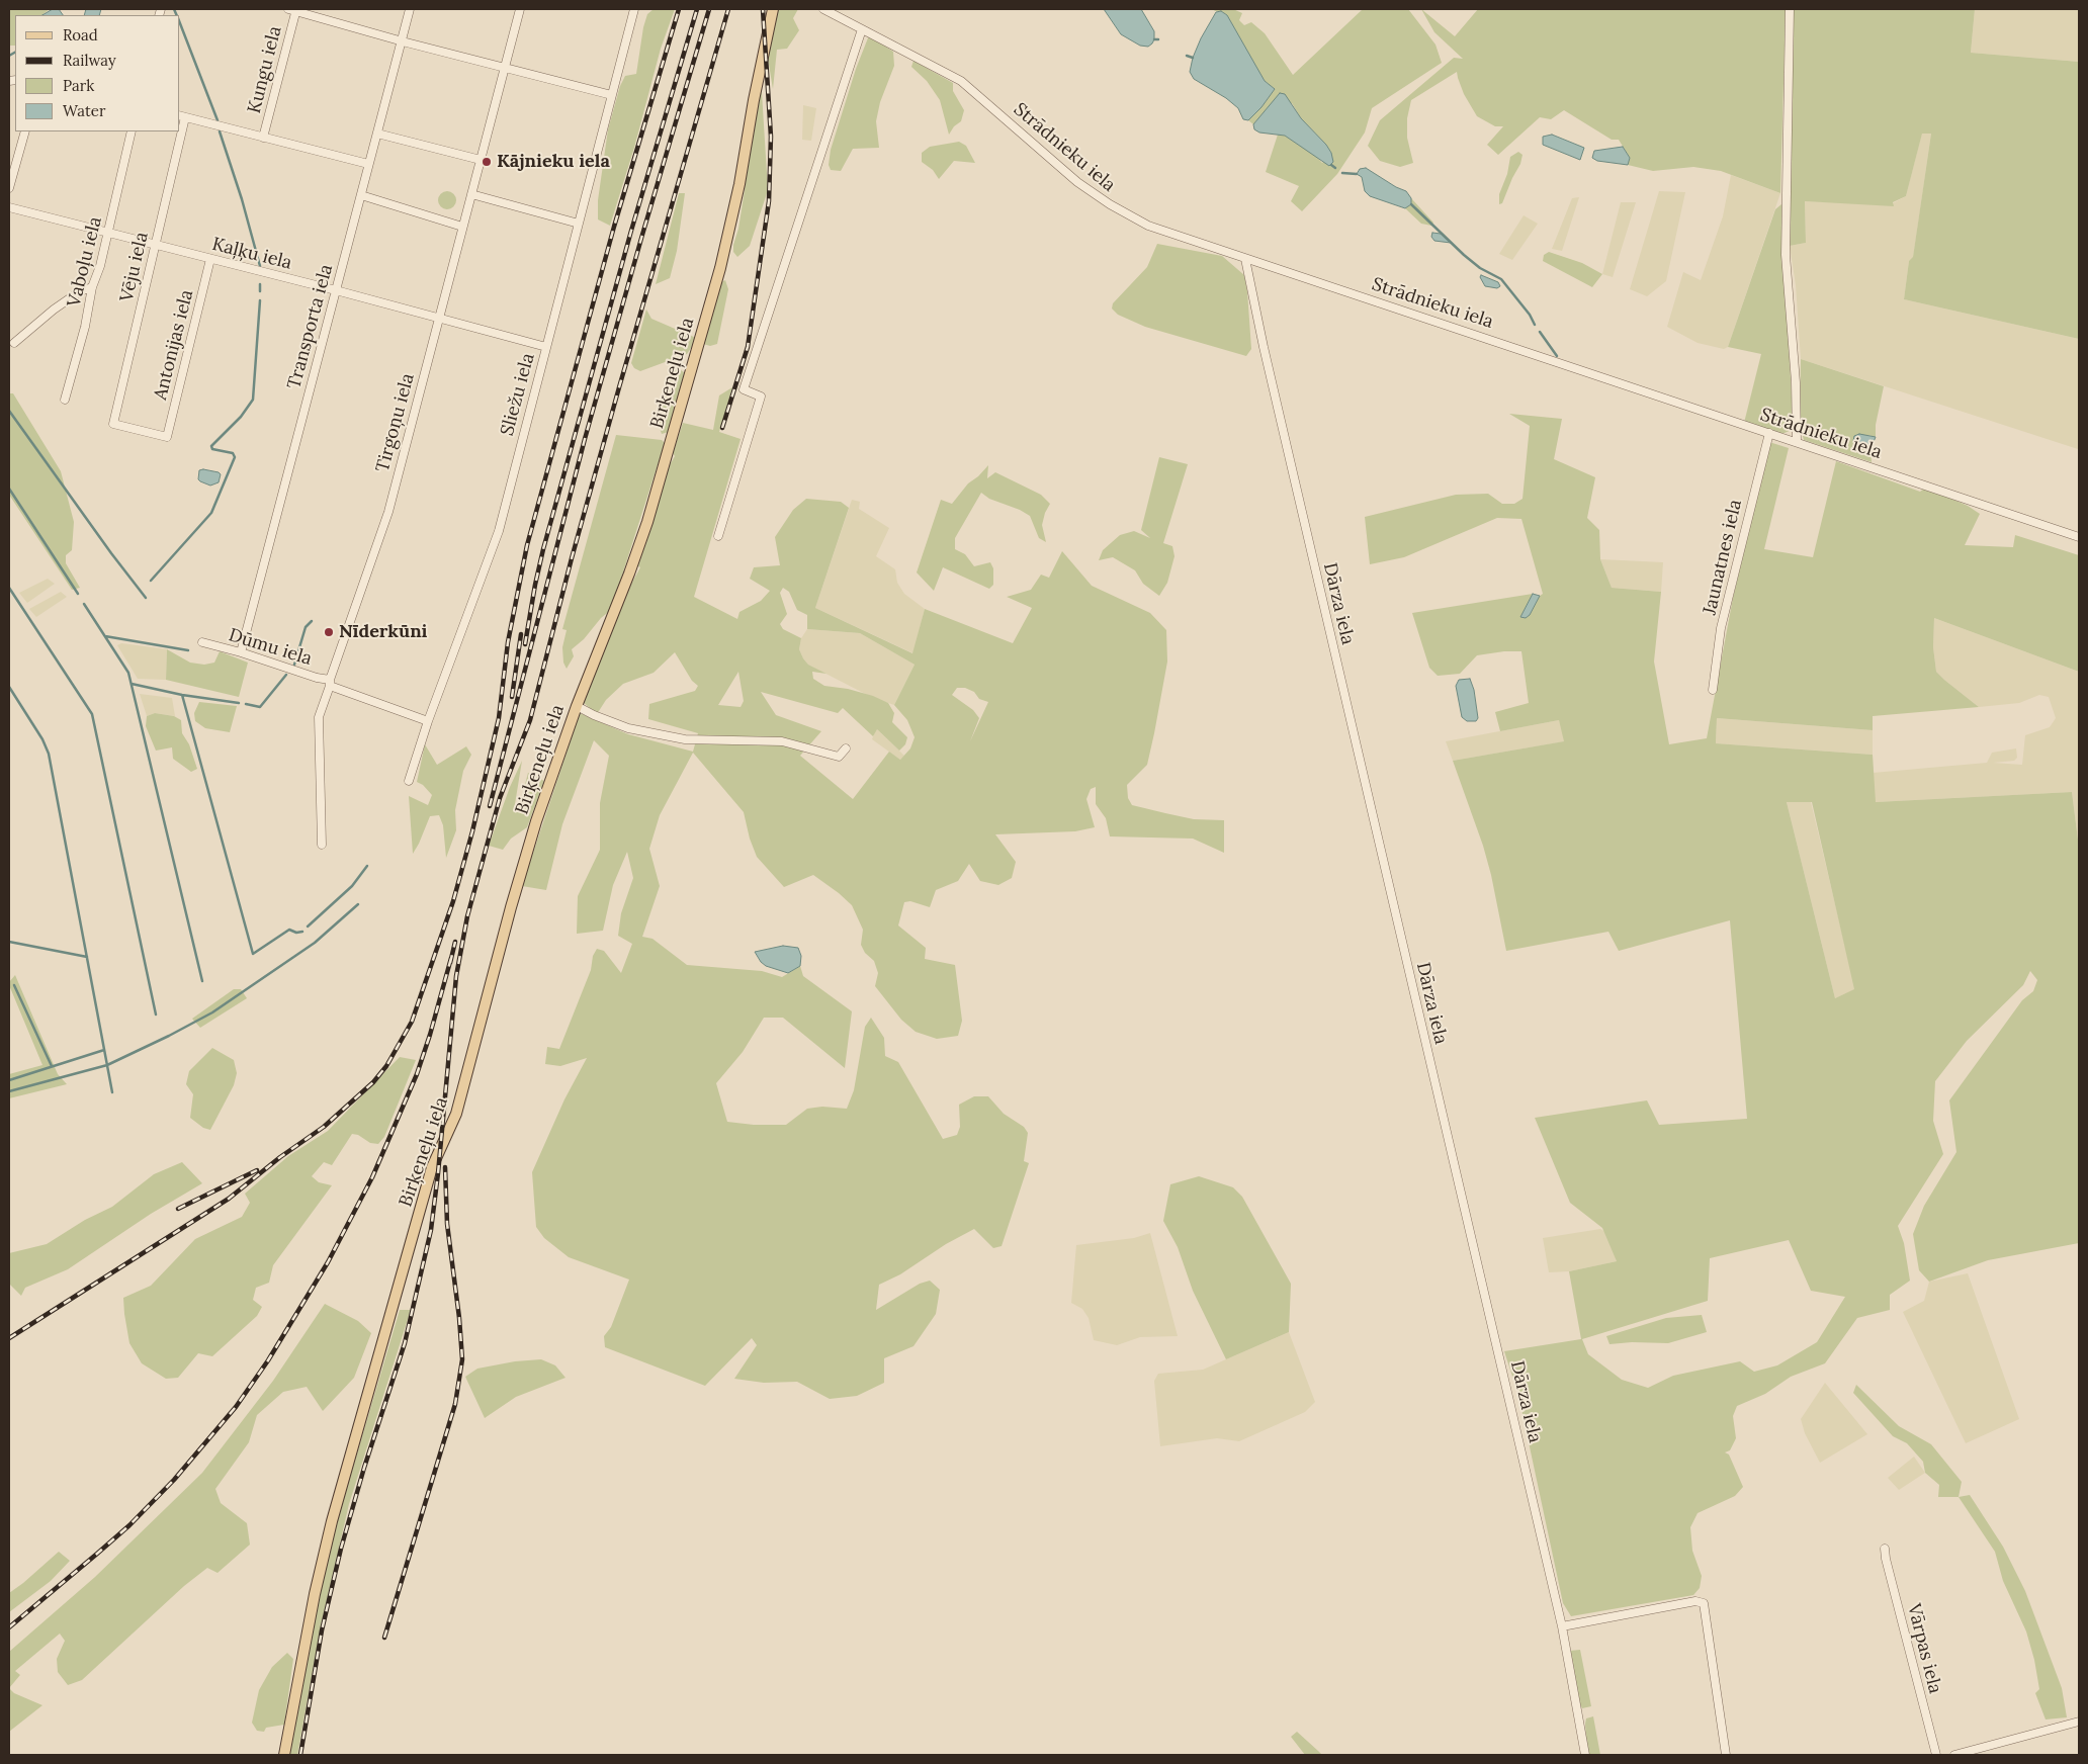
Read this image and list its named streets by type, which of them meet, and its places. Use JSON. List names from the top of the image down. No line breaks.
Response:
{"streets":{"main road":["Birķeneļu iela"],"street":["Kungu iela","Strādnieku iela","Kaļķu iela","Vaboļu iela","Vēju iela","Transporta iela","Antonijas iela","Sliežu iela","Tirgoņu iela","Jaunatnes iela","Dārza iela","Dūmu iela","Vārpas iela"]},"crossings":[["Strādnieku iela","Jaunatnes iela"],["Strādnieku iela","Dārza iela"],["Kaļķu iela","Vaboļu iela"],["Kaļķu iela","Vēju iela"],["Kaļķu iela","Transporta iela"],["Kaļķu iela","Antonijas iela"],["Kaļķu iela","Sliežu iela"],["Kaļķu iela","Tirgoņu iela"],["Vēju iela","Antonijas iela"],["Transporta iela","Dūmu iela"],["Sliežu iela","Dūmu iela"],["Tirgoņu iela","Dūmu iela"]],"places":["Kājnieku iela","Nīderkūni"],"legend":["Road","Railway","Park","Water"]}
